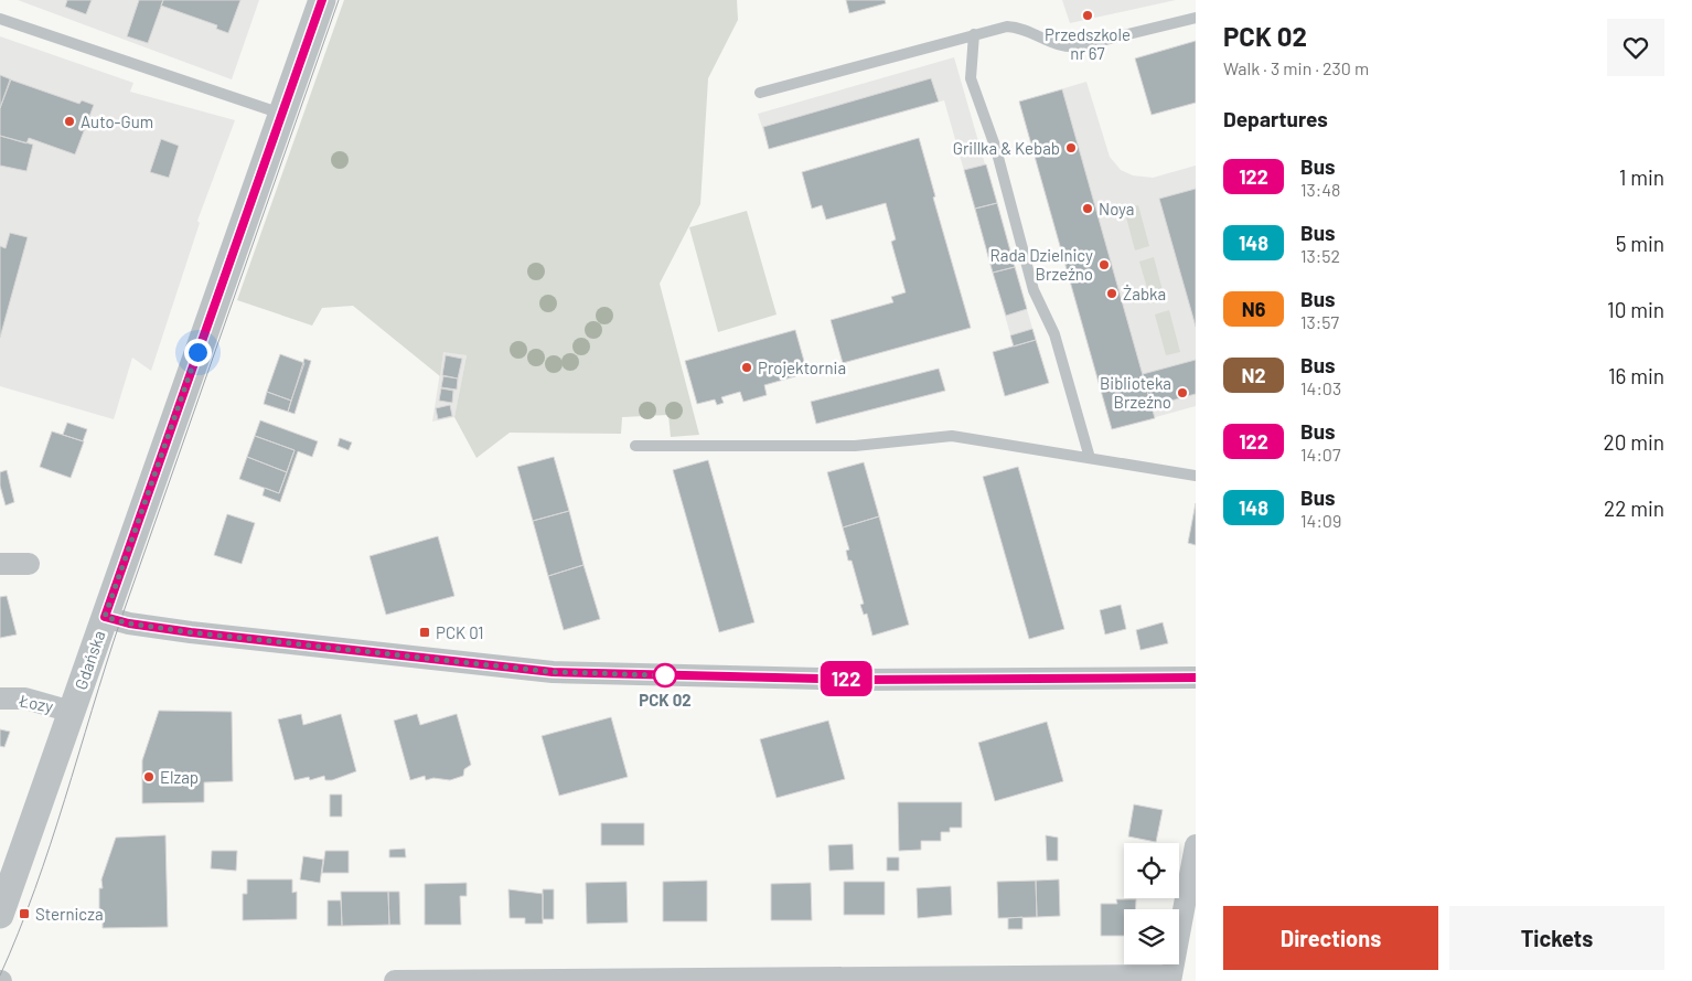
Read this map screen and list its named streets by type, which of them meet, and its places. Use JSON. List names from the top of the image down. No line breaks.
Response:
{"streets":{"street":["Gdańska","Łozy"]},"crossings":[["Gdańska","Łozy"]],"places":{"other":["Przedszkole nr 67","Auto-Gum","Grillka & Kebab","Noya","Rada Dzielnicy Brzeźno","Żabka","Projektornia","Biblioteka Brzeźno","PCK 02","Elzap"],"transit":["PCK 01","Sternicza"]},"lines":["bus line 122"],"page":{"on_map":"122","heading":[["PCK 02","Walk · 3 min · 230 m"],"Departures"],"list":[{"mark":"122","name":"Bus","note":"13:48","value":"1 min"},{"mark":"148","name":"Bus","note":"13:52","value":"5 min"},{"mark":"N6","name":"Bus","note":"13:57","value":"10 min"},{"mark":"N2","name":"Bus","note":"14:03","value":"16 min"},{"mark":"122","name":"Bus","note":"14:07","value":"20 min"},{"mark":"148","name":"Bus","note":"14:09","value":"22 min"}],"buttons":["Directions","Tickets"]}}
